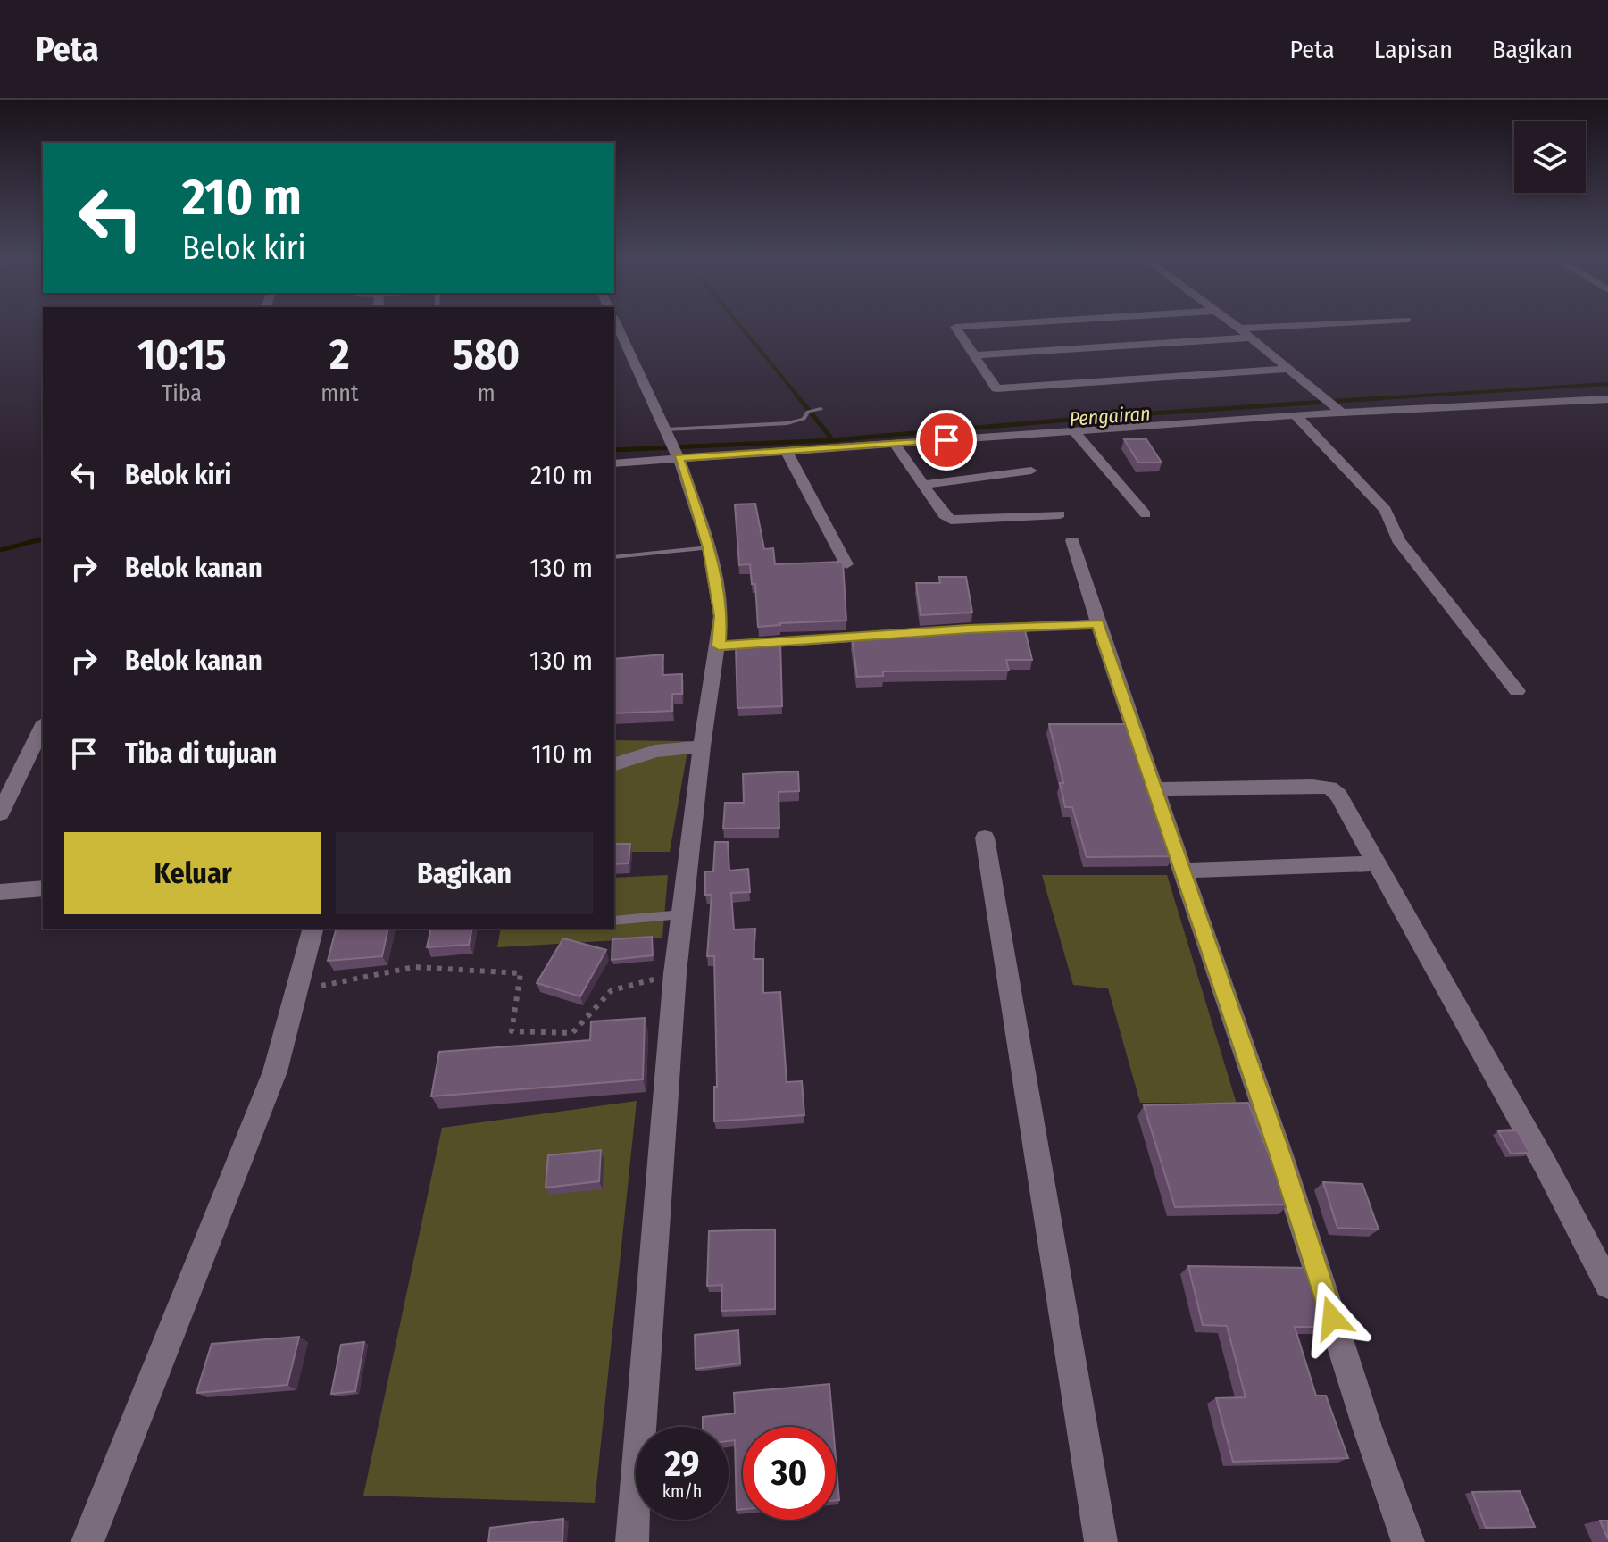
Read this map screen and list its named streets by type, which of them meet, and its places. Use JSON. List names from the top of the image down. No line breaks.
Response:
{"water":["Pengairan"],"page":{"header":"Peta","nav":["Peta","Lapisan","Bagikan"],"turn":["210 m","Belok kiri"],"eta":["10:15","Tiba","2","mnt","580","m"],"list":[{"name":"Belok kiri","value":"210 m"},{"name":"Belok kanan","value":"130 m"},{"name":"Belok kanan","value":"130 m"},{"name":"Tiba di tujuan","value":"110 m"}],"buttons":["Keluar","Bagikan"],"speed":"29 km/h","limit":"30"}}
